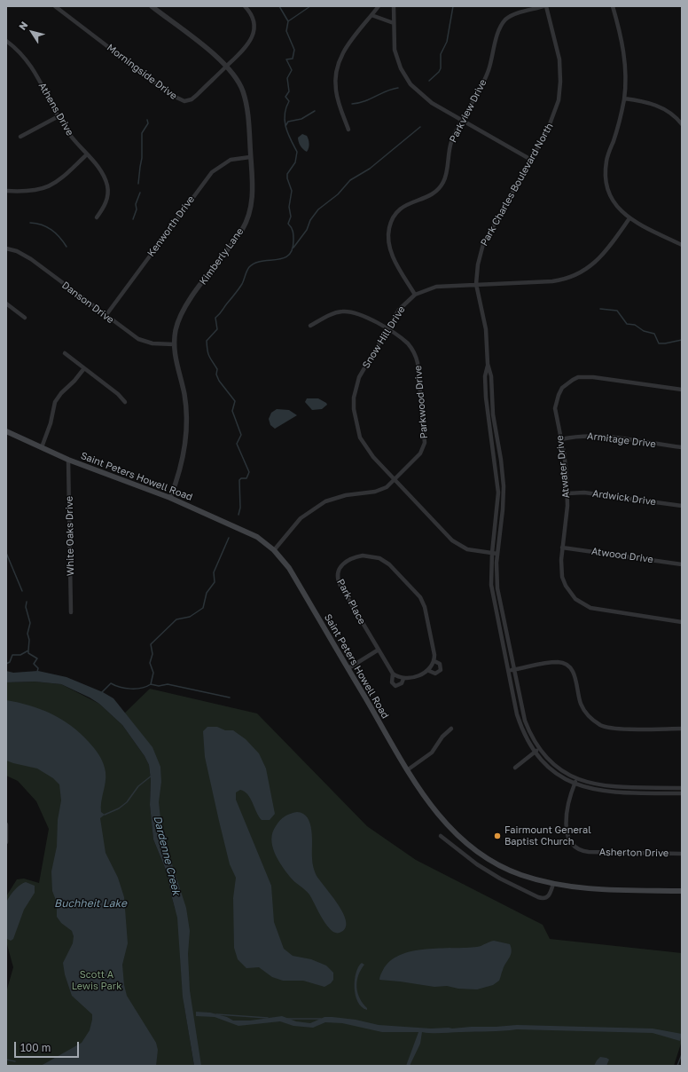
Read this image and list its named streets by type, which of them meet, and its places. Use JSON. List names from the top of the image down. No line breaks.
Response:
{"streets":{"main road":["Saint Peters Howell Road"],"street":["Morningside Drive","Athens Drive","Parkview Drive","Park Charles Boulevard North","Kenworth Drive","Kimberly Lane","Danson Drive","Snow Hill Drive","Parkwood Drive","Armitage Drive","Atwater Drive","Ardwick Drive","White Oaks Drive","Atwood Drive","Park Place","Asherton Drive"]},"crossings":[["Morningside Drive","Kimberly Lane"],["Parkview Drive","Park Charles Boulevard North"],["Parkview Drive","Snow Hill Drive"],["Park Charles Boulevard North","Snow Hill Drive"],["Park Charles Boulevard North","Asherton Drive"],["Kenworth Drive","Kimberly Lane"],["Kenworth Drive","Danson Drive"],["Kimberly Lane","Danson Drive"],["Kimberly Lane","Saint Peters Howell Road"],["Snow Hill Drive","Parkwood Drive"],["Parkwood Drive","Saint Peters Howell Road"],["Armitage Drive","Atwater Drive"],["Atwater Drive","Ardwick Drive"],["Atwater Drive","Atwood Drive"],["Saint Peters Howell Road","White Oaks Drive"]],"water":["Dardenne Creek","Buchheit Lake"],"parks":["Scott A Lewis Park"],"places":["Fairmount General Baptist Church"],"scale_bar":"100 m","north":"top left"}
